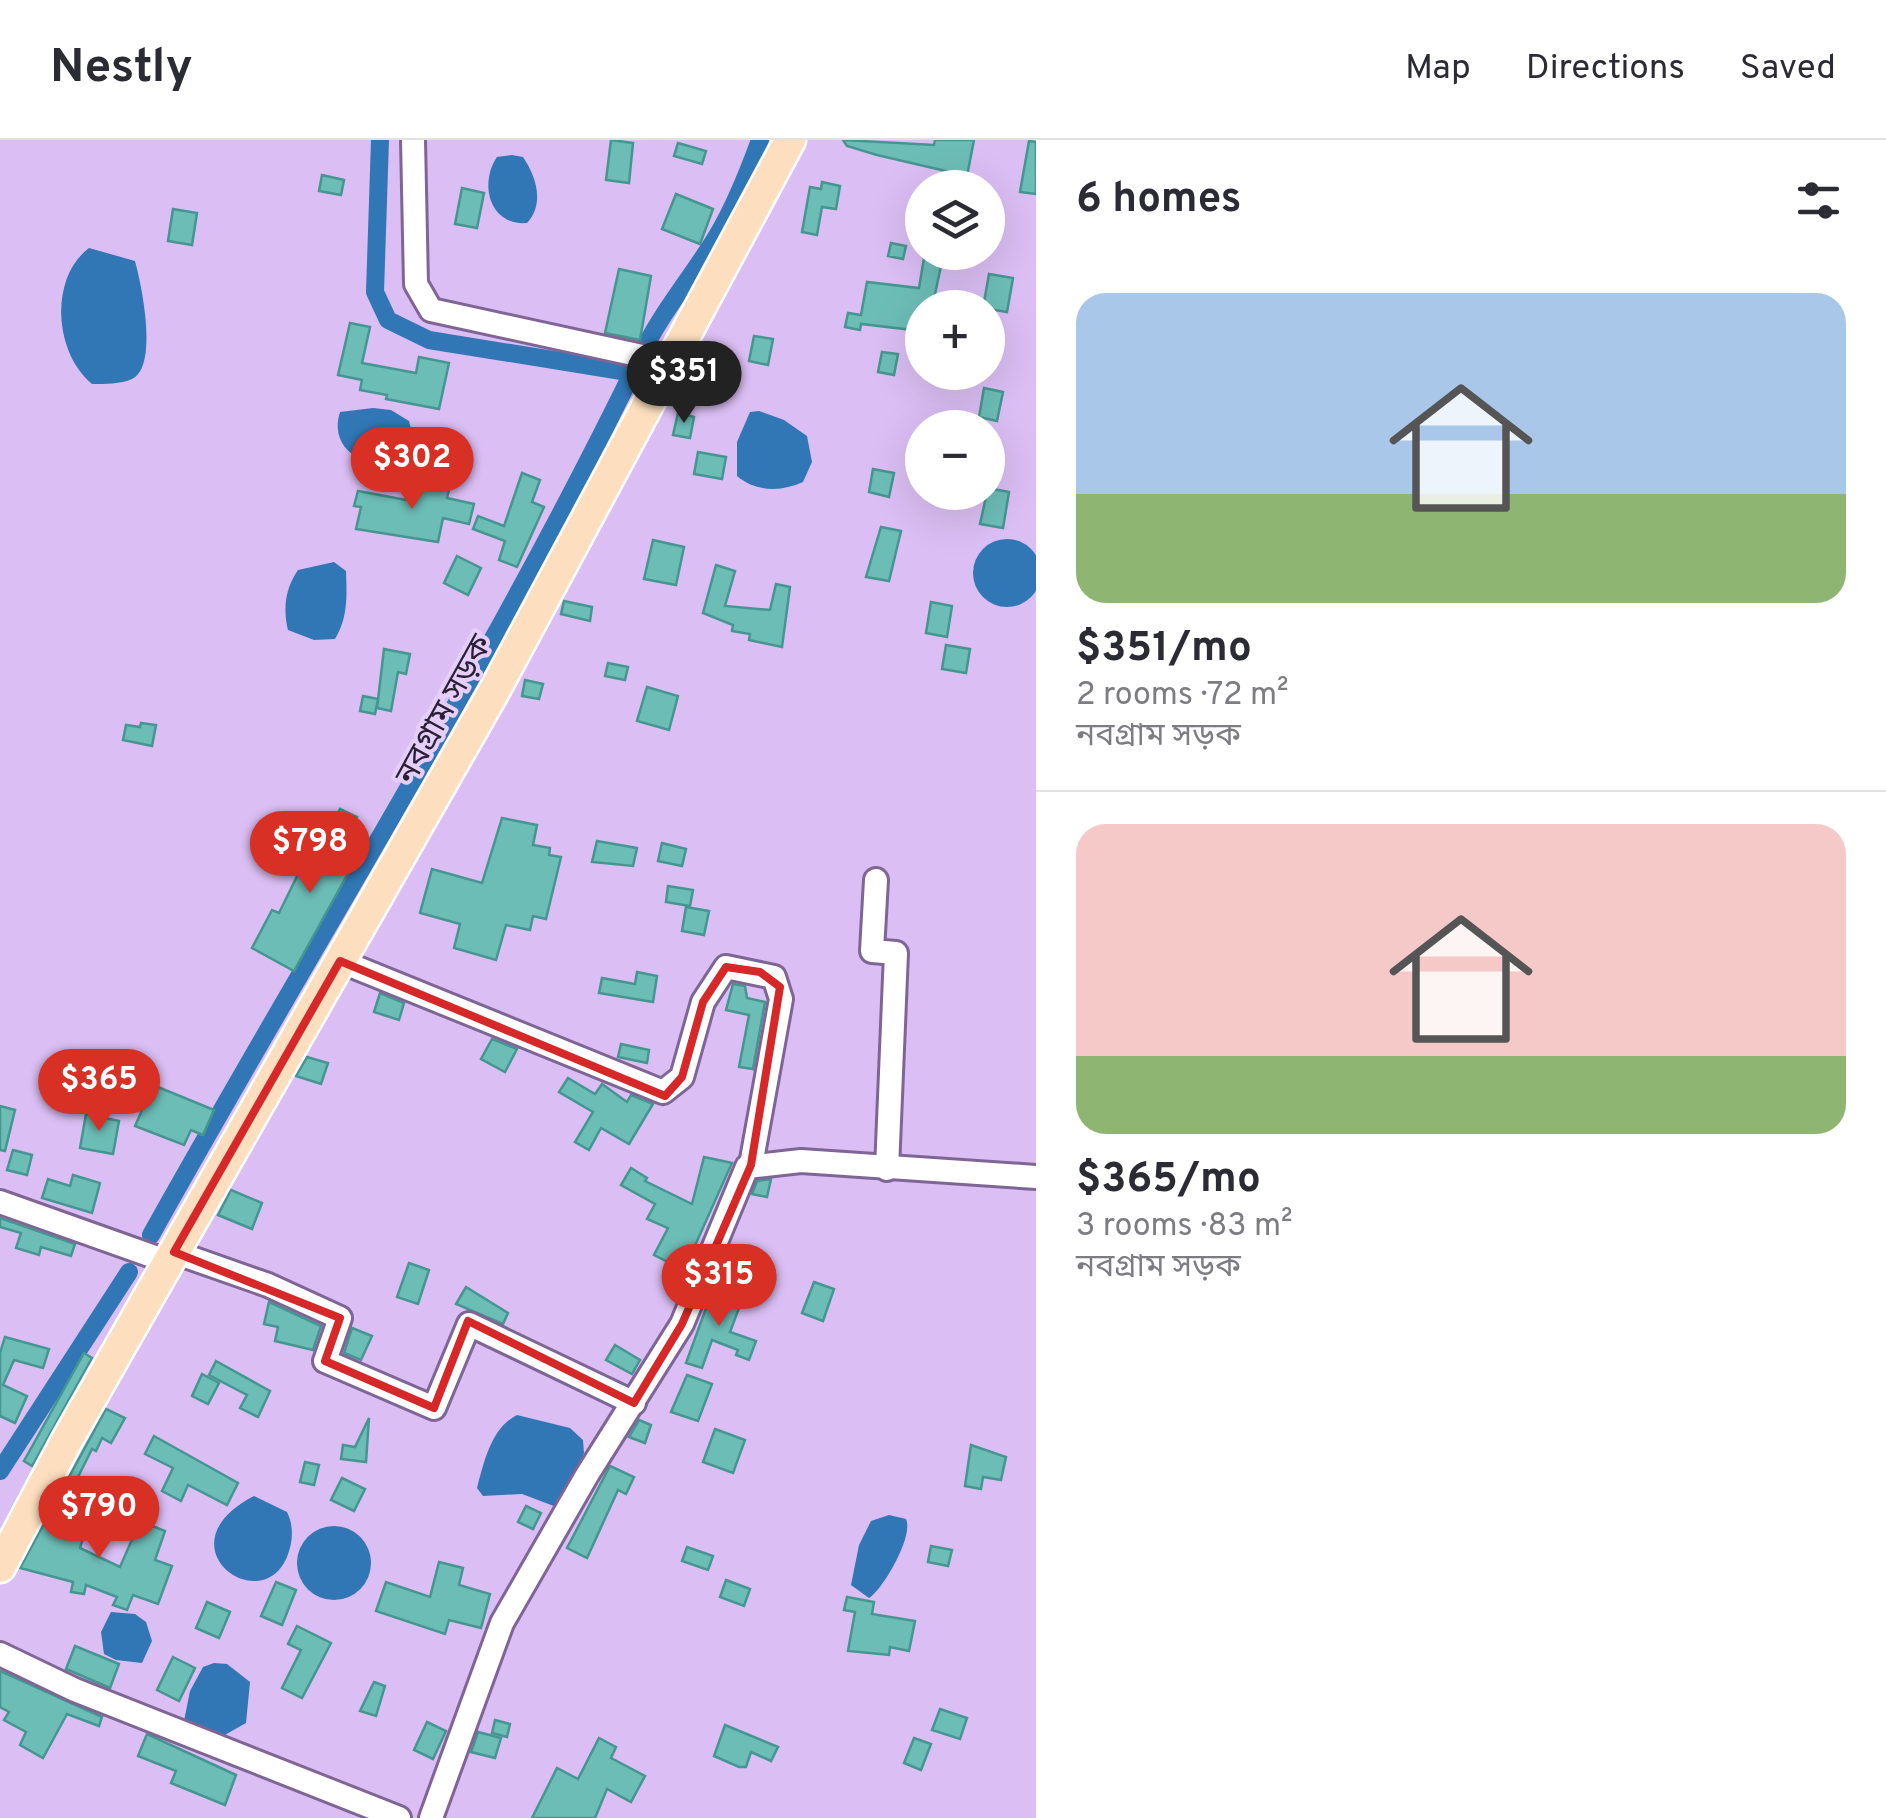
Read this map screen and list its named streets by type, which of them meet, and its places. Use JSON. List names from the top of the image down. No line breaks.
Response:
{"streets":{"main road":["নবগ্রাম সড়ক"]},"page":{"header":"Nestly","nav":["Map","Directions","Saved"],"heading":"6 homes","map_buttons":["+","−"],"list":[{"name":"$351/mo","note":"2 rooms · 72 m² · নবগ্রাম সড়ক"},{"name":"$365/mo","note":"3 rooms · 83 m² · নবগ্রাম সড়ক"}],"price":["$351","$302","$798","$365","$315","$790"]}}
